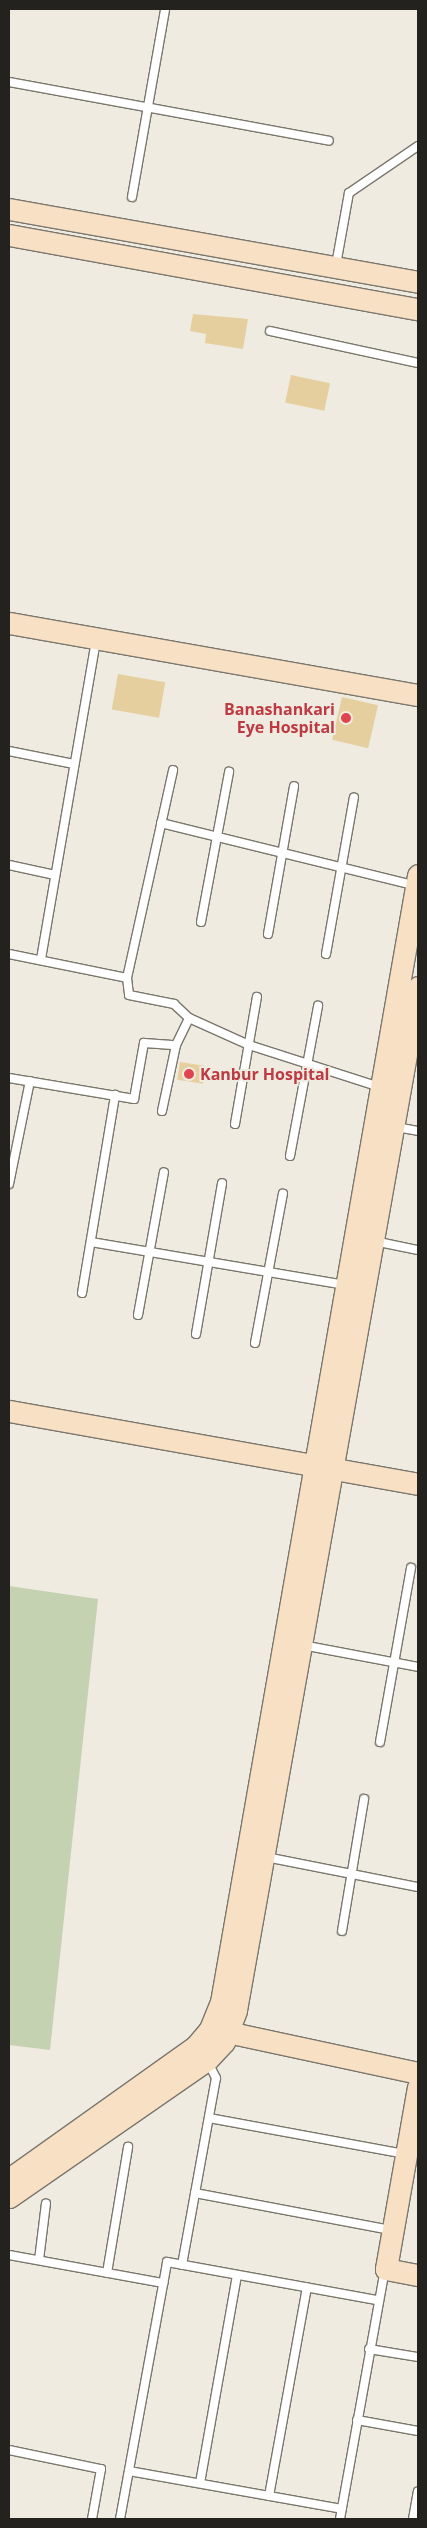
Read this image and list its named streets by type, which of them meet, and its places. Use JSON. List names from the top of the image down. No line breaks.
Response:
{"places":["Banashankari Eye Hospital","Kanbur Hospital"]}
